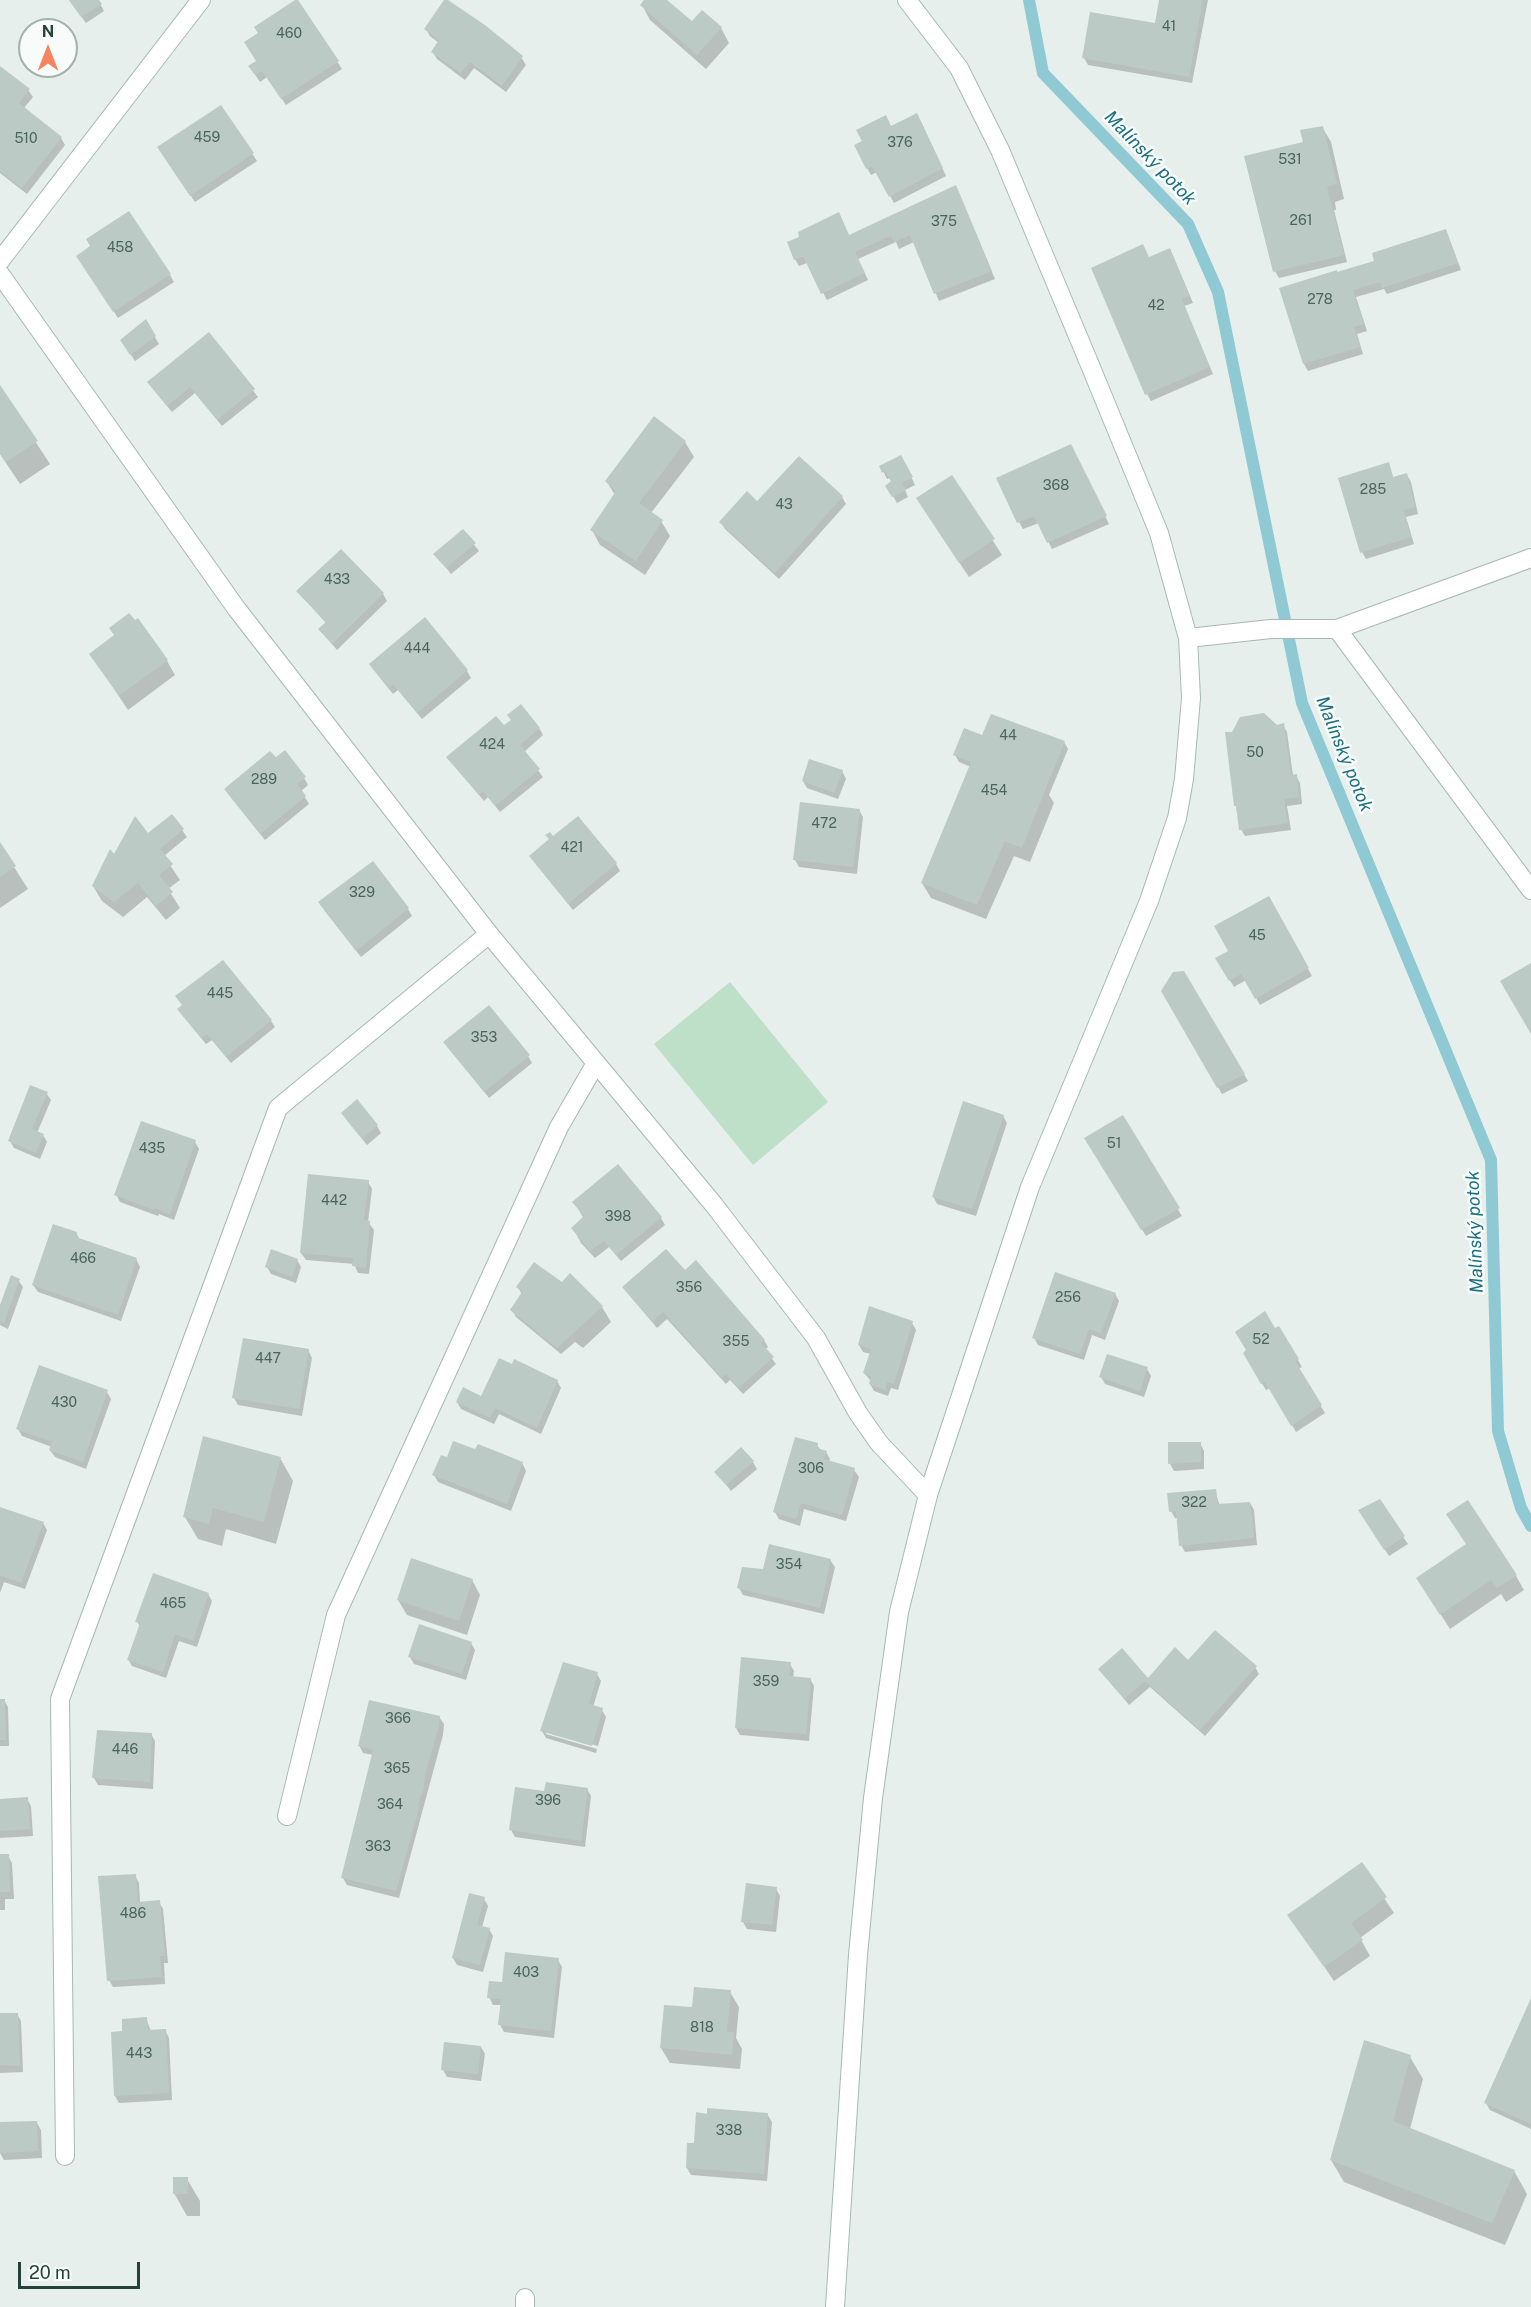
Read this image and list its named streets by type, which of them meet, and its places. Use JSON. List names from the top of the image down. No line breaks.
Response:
{"water":["Malínský potok"],"house_numbers":["41","460","459","510","376","531","261","375","458","278","42","368","285","43","433","444","44","424","50","289","454","472","421","329","45","445","353","51","435","442","398","466","356","256","52","355","447","430","306","322","354","465","359","366","446","365","396","364","363","486","403","818","443","338"],"scale_bar":"20 m","north":"top"}
